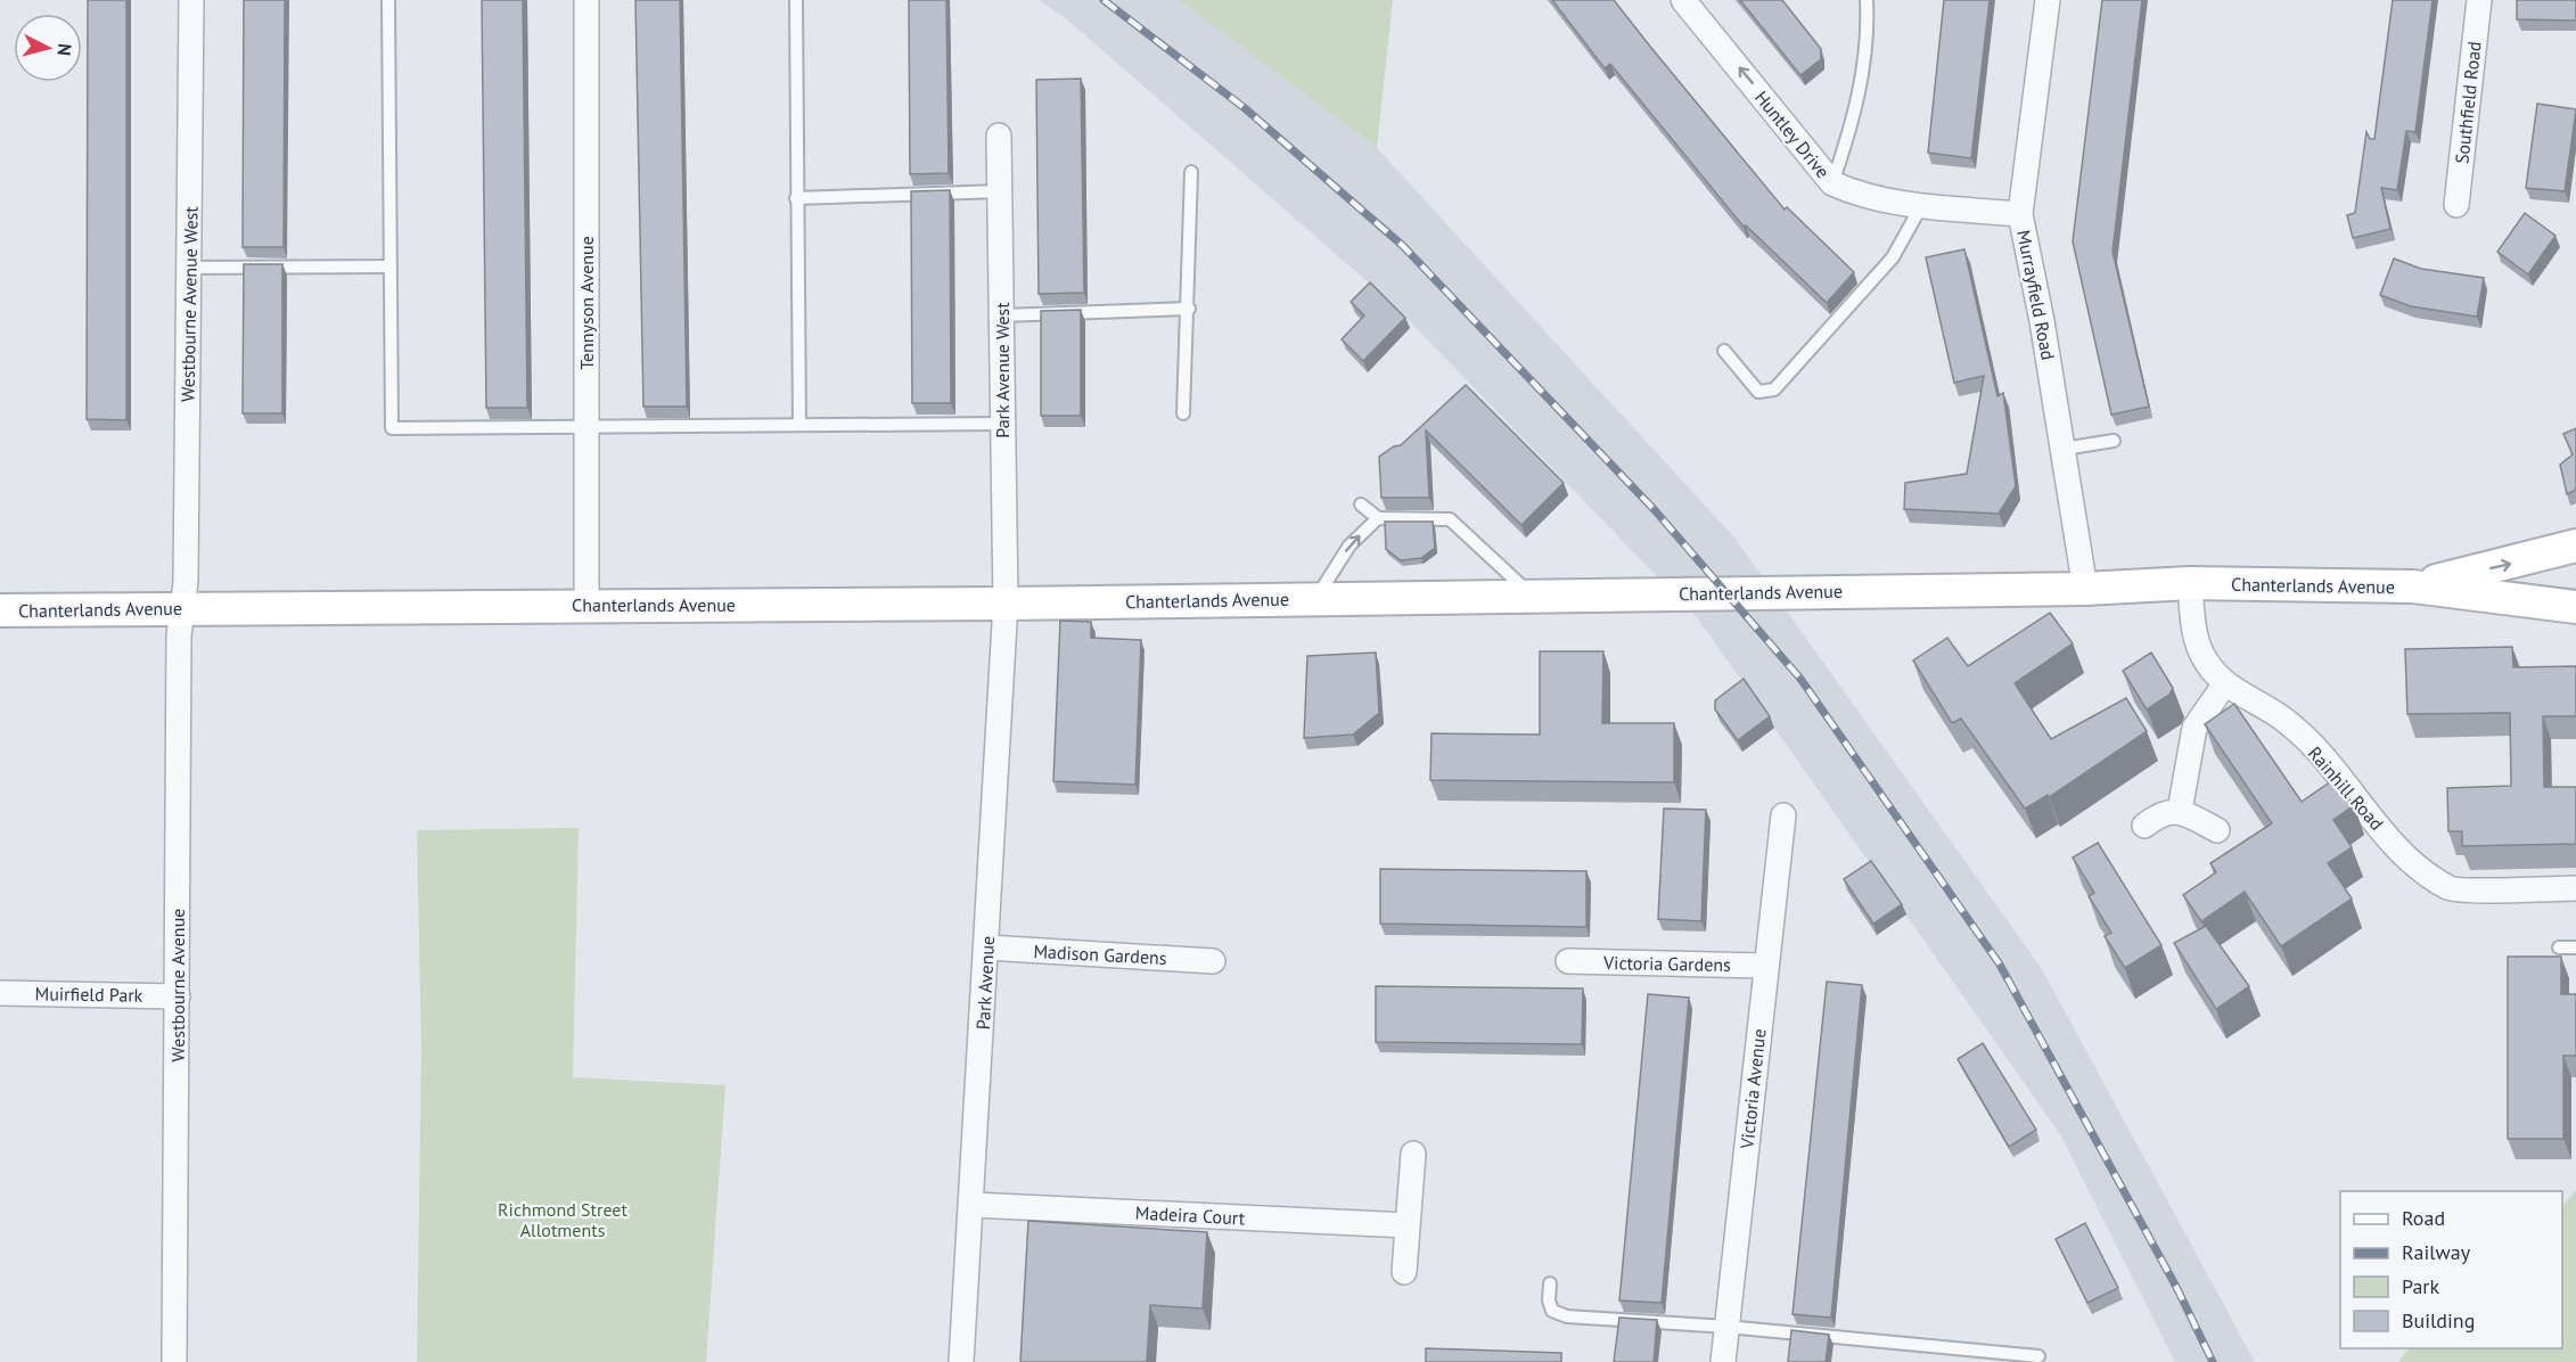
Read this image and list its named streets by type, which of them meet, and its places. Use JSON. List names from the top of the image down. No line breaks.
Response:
{"streets":{"street":["Southfield Road","Huntley Drive","Murrayfield Road","Tennyson Avenue","Westbourne Avenue West","Park Avenue West","Chanterlands Avenue","Rainhill Road","Madison Gardens","Victoria Gardens","Park Avenue","Westbourne Avenue","Muirfield Park","Victoria Avenue","Madeira Court"]},"crossings":[["Huntley Drive","Murrayfield Road"],["Murrayfield Road","Chanterlands Avenue"],["Tennyson Avenue","Chanterlands Avenue"],["Westbourne Avenue West","Chanterlands Avenue"],["Westbourne Avenue West","Westbourne Avenue"],["Park Avenue West","Chanterlands Avenue"],["Park Avenue West","Park Avenue"],["Chanterlands Avenue","Rainhill Road"],["Chanterlands Avenue","Park Avenue"],["Chanterlands Avenue","Westbourne Avenue"],["Madison Gardens","Park Avenue"],["Victoria Gardens","Victoria Avenue"],["Park Avenue","Madeira Court"],["Westbourne Avenue","Muirfield Park"]],"one_way":["Huntley Drive"],"parks":["Richmond Street Allotments"],"legend":["Road","Railway","Park","Building"],"north":"right"}
